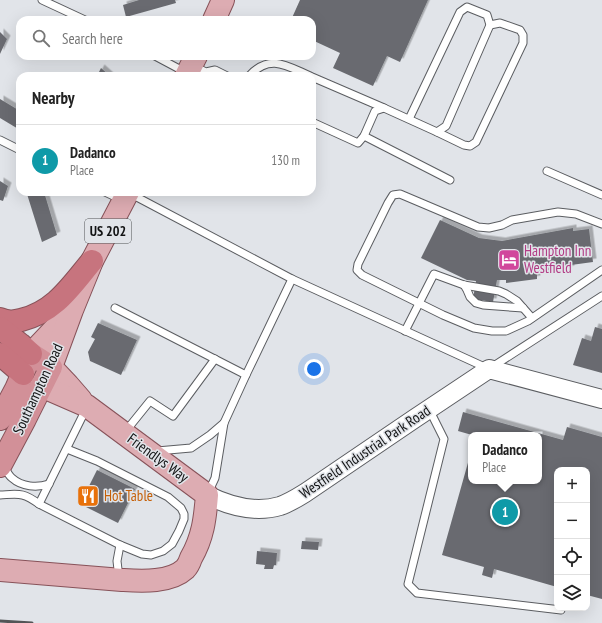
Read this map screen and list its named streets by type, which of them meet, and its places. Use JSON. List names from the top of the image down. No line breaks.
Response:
{"streets":{"highway":["US 202","Southampton Road","Friendlys Way"],"street":["Westfield Industrial Park Road"]},"crossings":[["Southampton Road","Friendlys Way"],["Westfield Industrial Park Road","Friendlys Way"]],"places":{"hotel":["Hampton Inn Westfield"],"restaurant":["Hot Table"]},"page":{"search":"Search here","heading":"Nearby","list":[{"mark":"1","name":"Dadanco","note":"Place","value":"130 m"}],"popup":["Dadanco","Place"],"map_buttons":["+","−"],"pins":"1"}}
